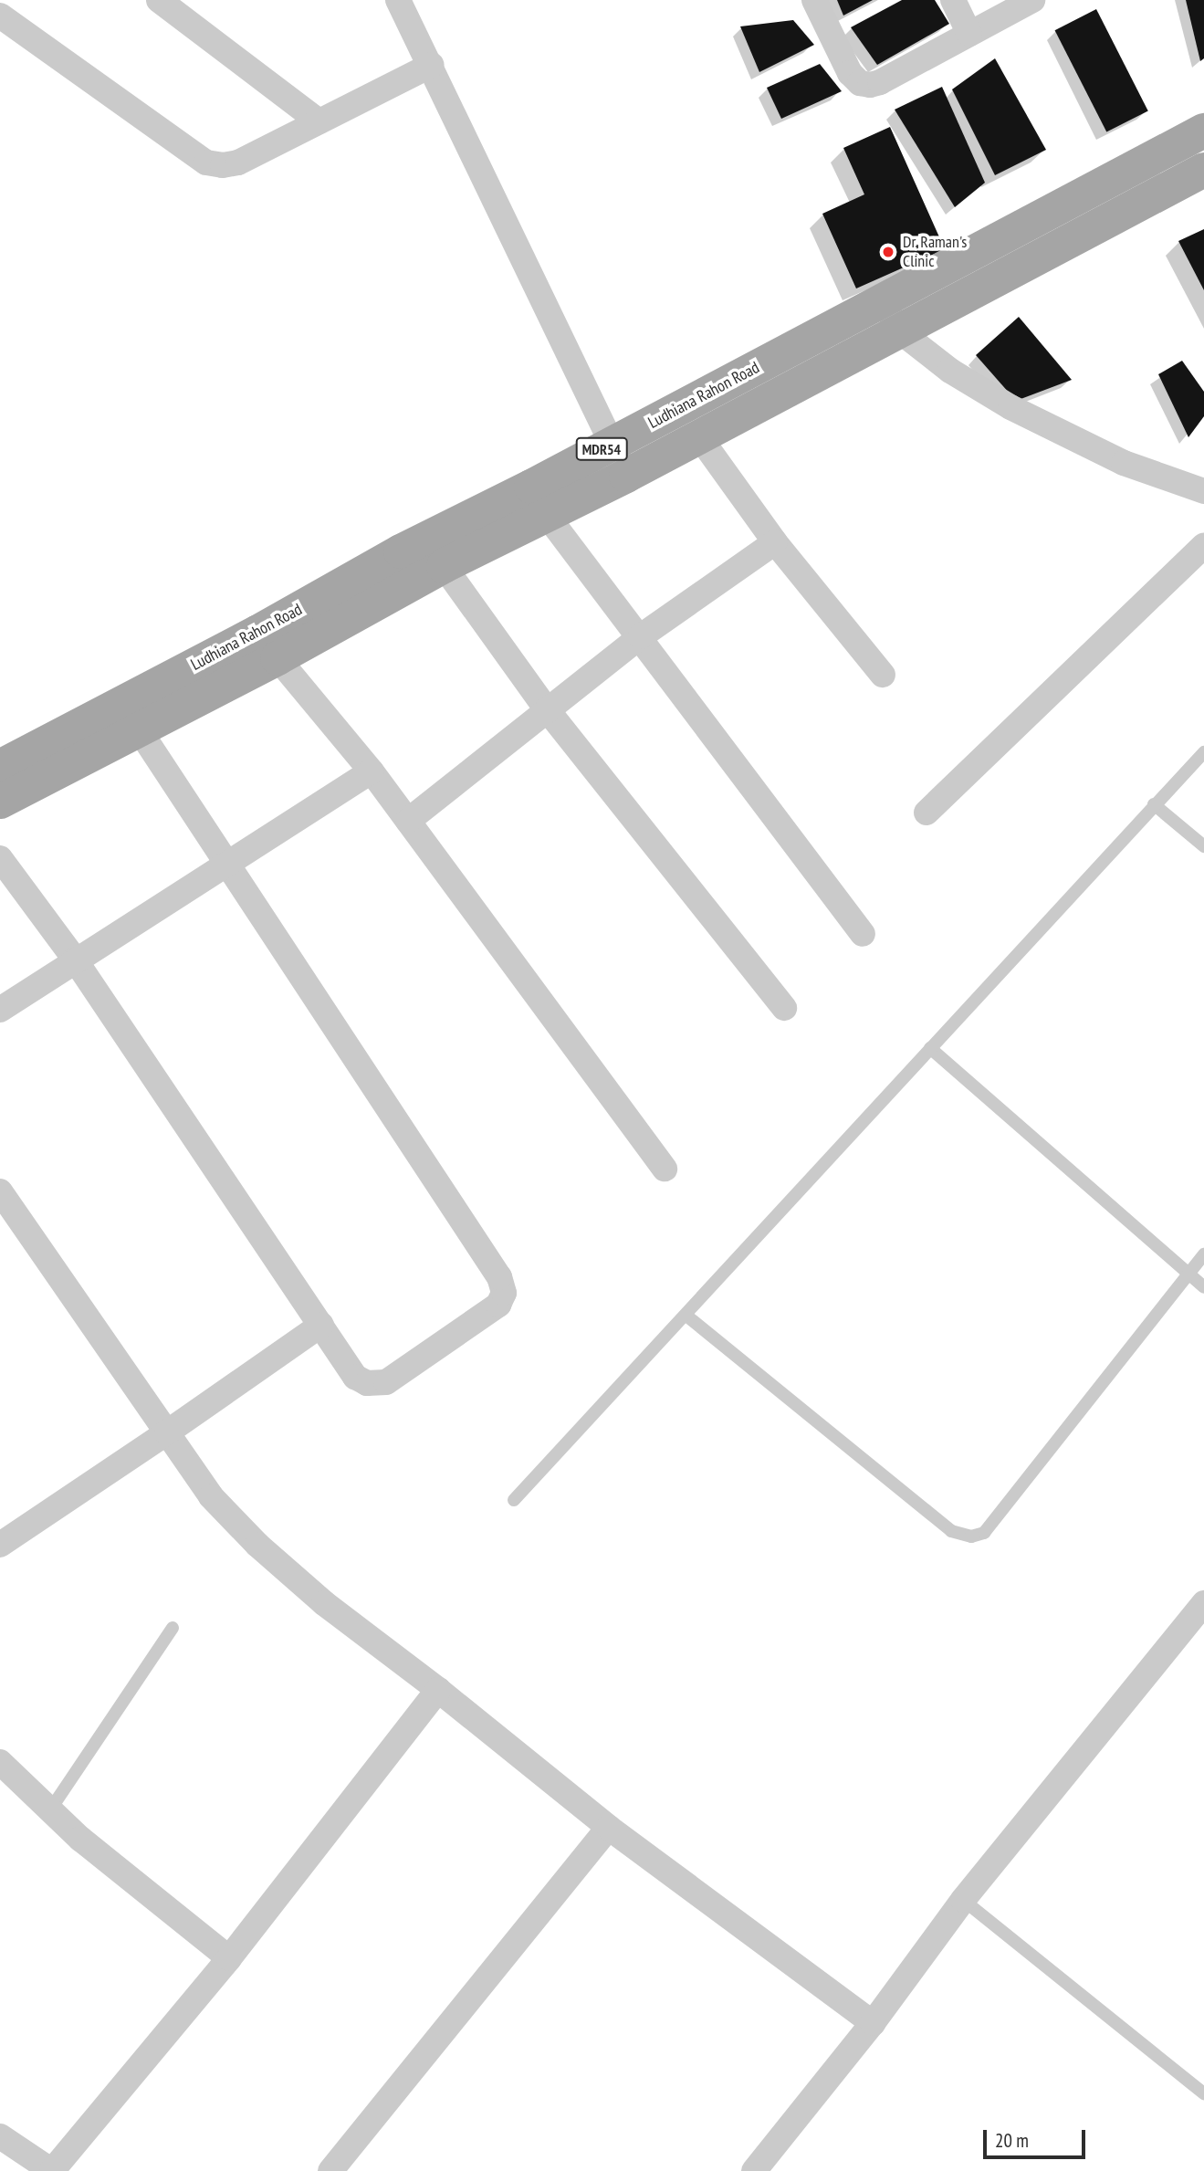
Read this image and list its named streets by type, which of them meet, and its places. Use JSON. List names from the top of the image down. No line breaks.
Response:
{"streets":{"main road":["Ludhiana Rahon Road","MDR54"]},"places":["Dr. Raman's Clinic"],"scale_bar":"20 m"}
